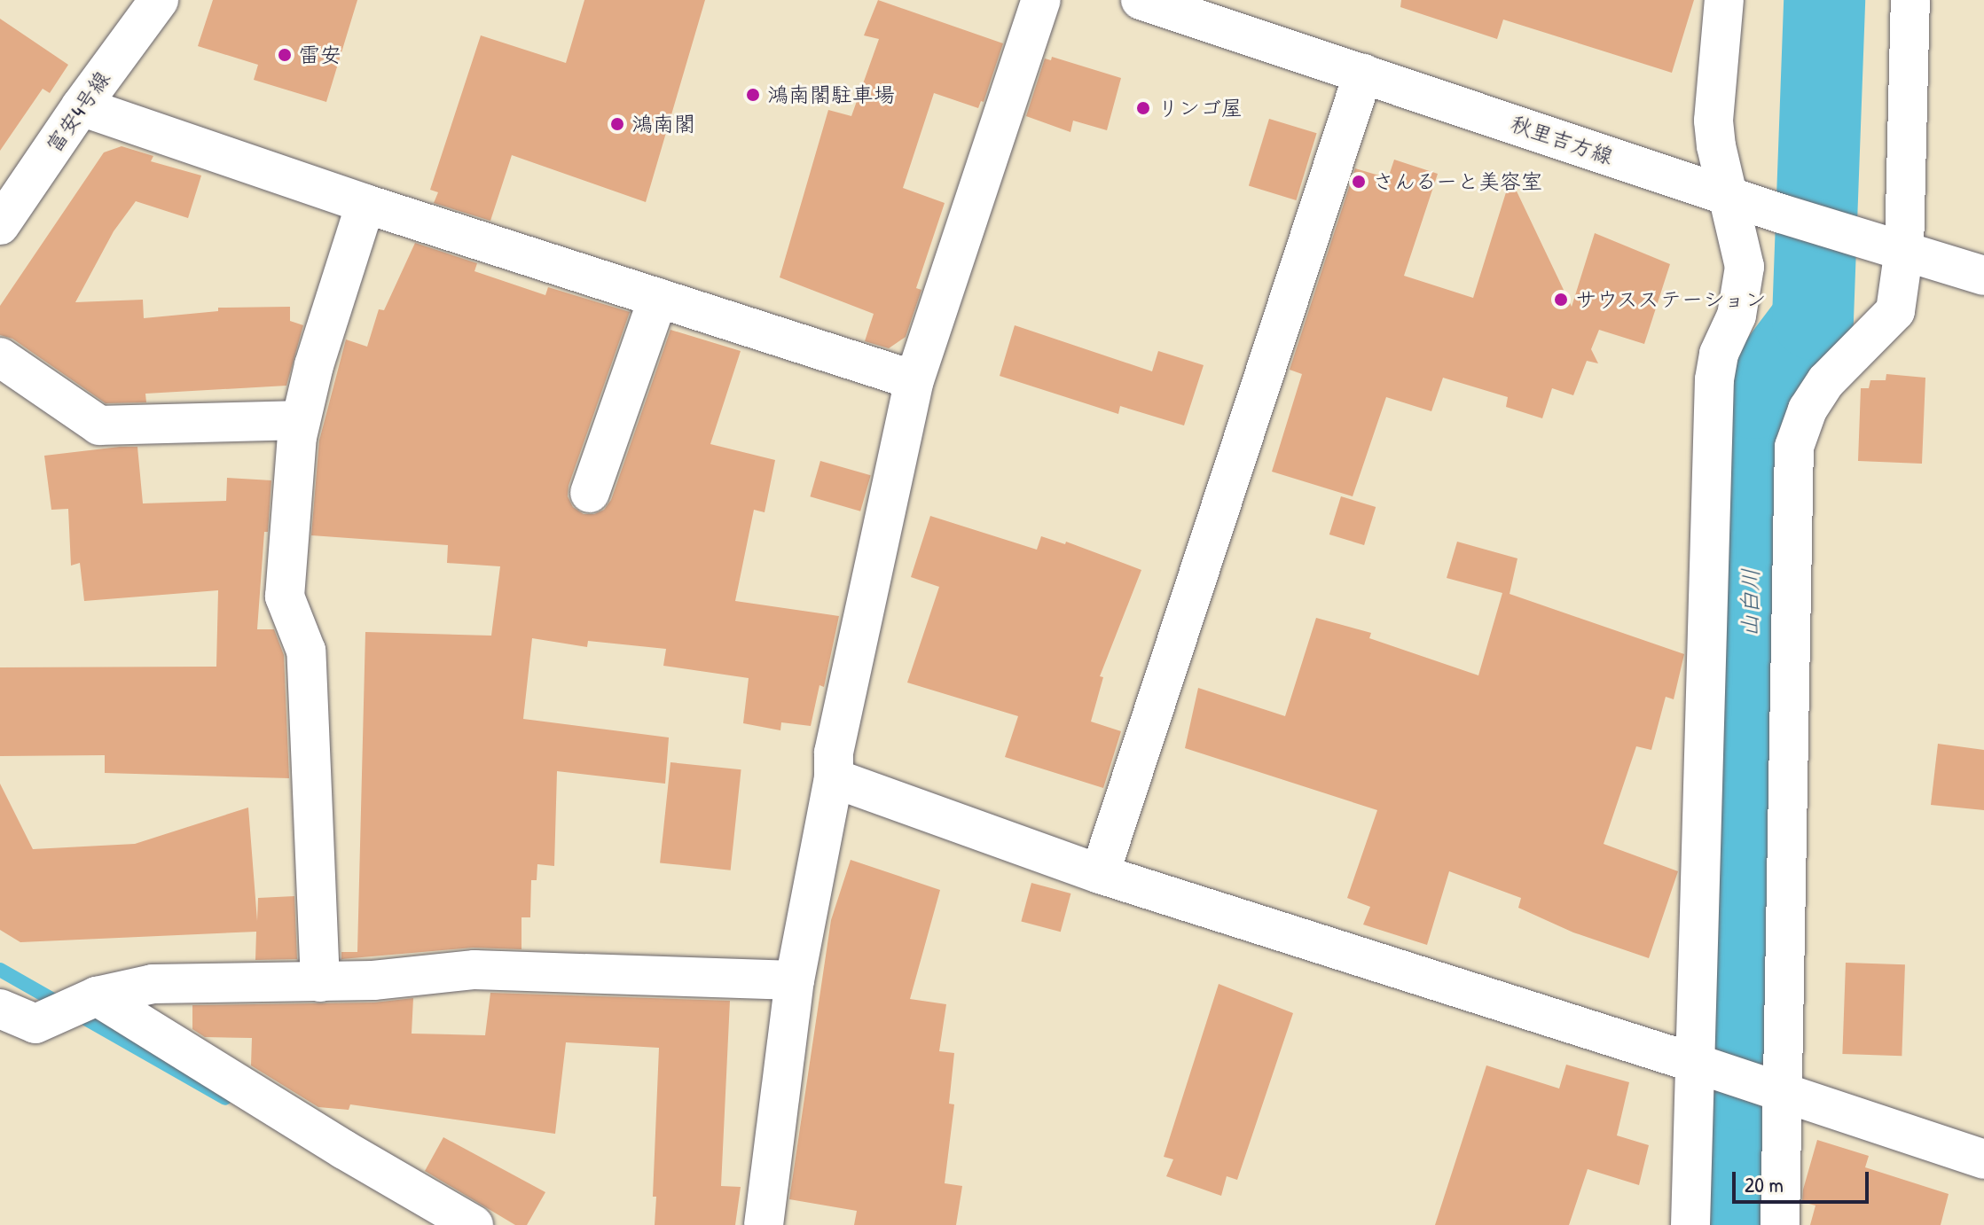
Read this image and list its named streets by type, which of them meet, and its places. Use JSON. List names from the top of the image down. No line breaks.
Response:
{"streets":{"street":["富安4号線","秋里吉方線"]},"water":["山白川"],"places":["雷安","鴻南閣駐車場","リンゴ屋","鴻南閣","さんるーと美容室","サウスステーション"],"scale_bar":"20 m"}
